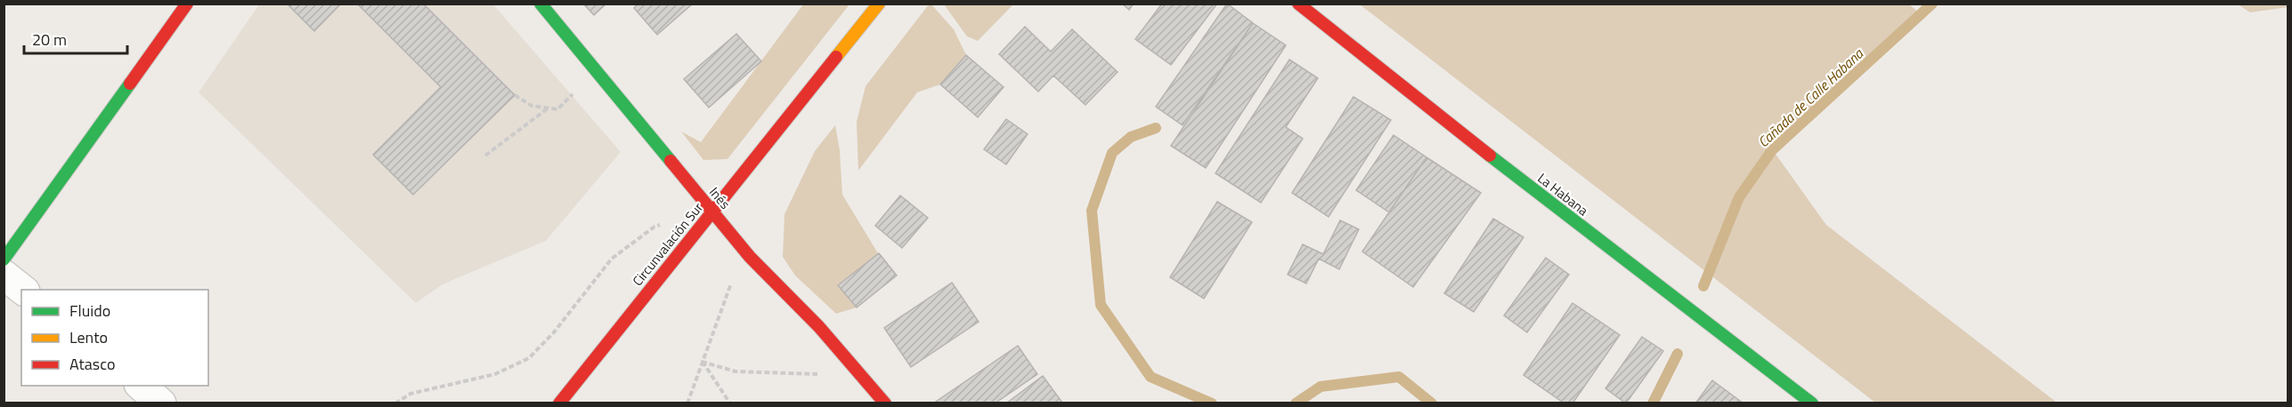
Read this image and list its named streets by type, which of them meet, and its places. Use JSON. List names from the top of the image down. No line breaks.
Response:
{"streets":{"street":["La Habana","Inés","Circunvalación Sur"]},"crossings":[["Inés","Circunvalación Sur"]],"water":["Cañada de Calle Habana"],"legend":["Fluido","Lento","Atasco"],"scale_bar":"20 m"}
